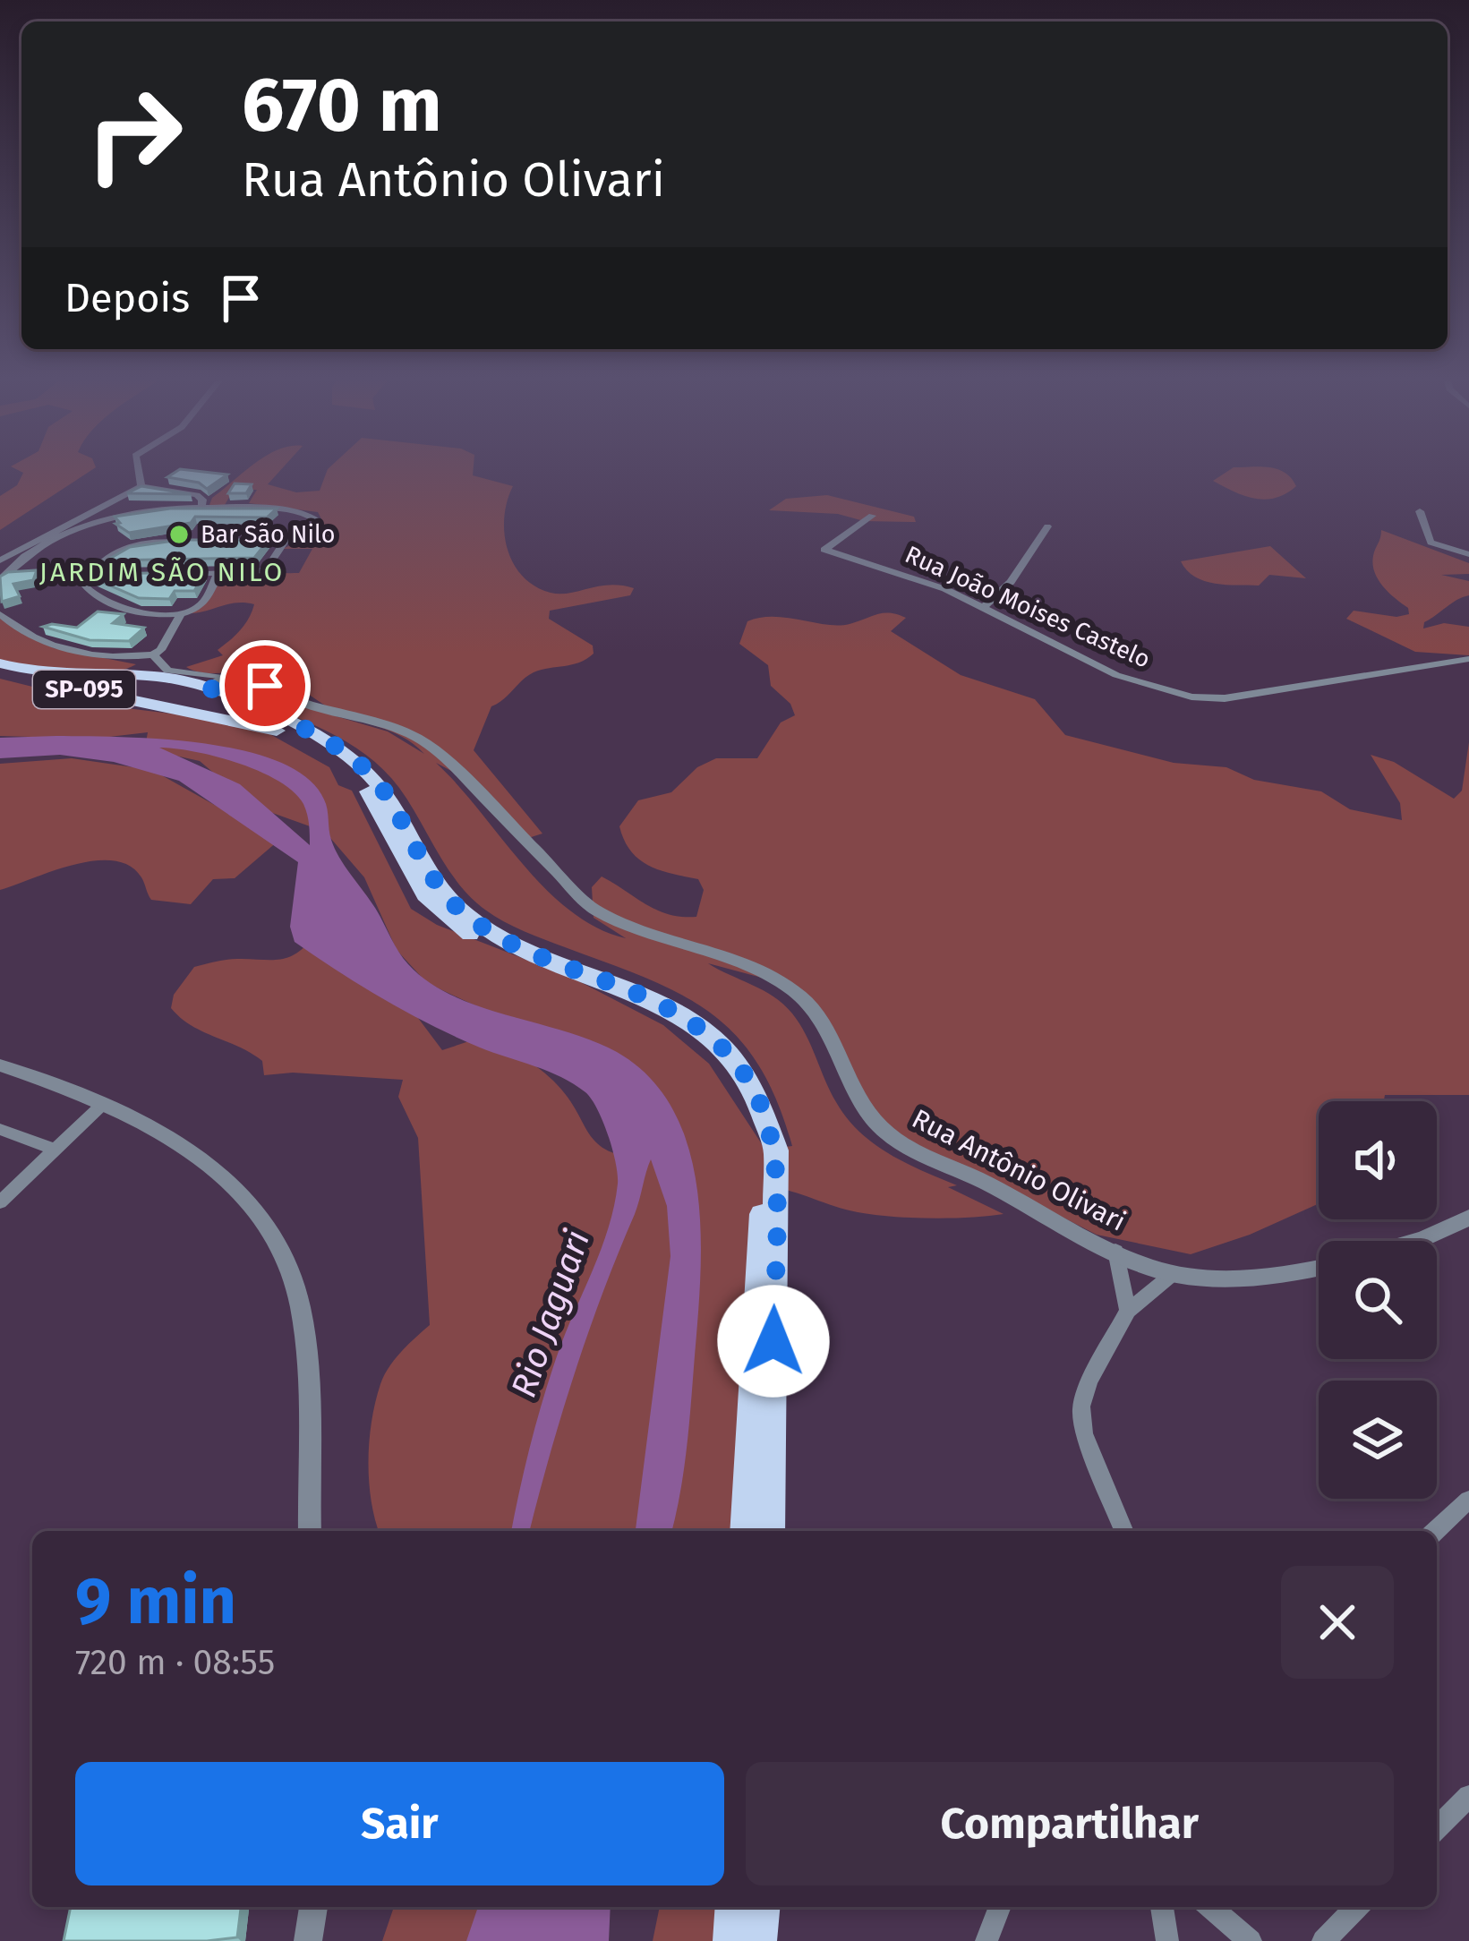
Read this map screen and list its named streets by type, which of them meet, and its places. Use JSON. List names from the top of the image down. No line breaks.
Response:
{"streets":{"main road":["SP-095"],"street":["Rua João Moises Castelo","Rua Antônio Olivari"]},"crossings":[["SP-095","Rua Antônio Olivari"]],"districts":["JARDIM SÃO NILO"],"water":["Rio Jaguari"],"places":["Bar São Nilo"],"page":{"turn":["670 m","Rua Antônio Olivari"],"then":"Depois","heading":["9 min","720 m · 08:55"],"buttons":["Sair","Compartilhar"]}}
